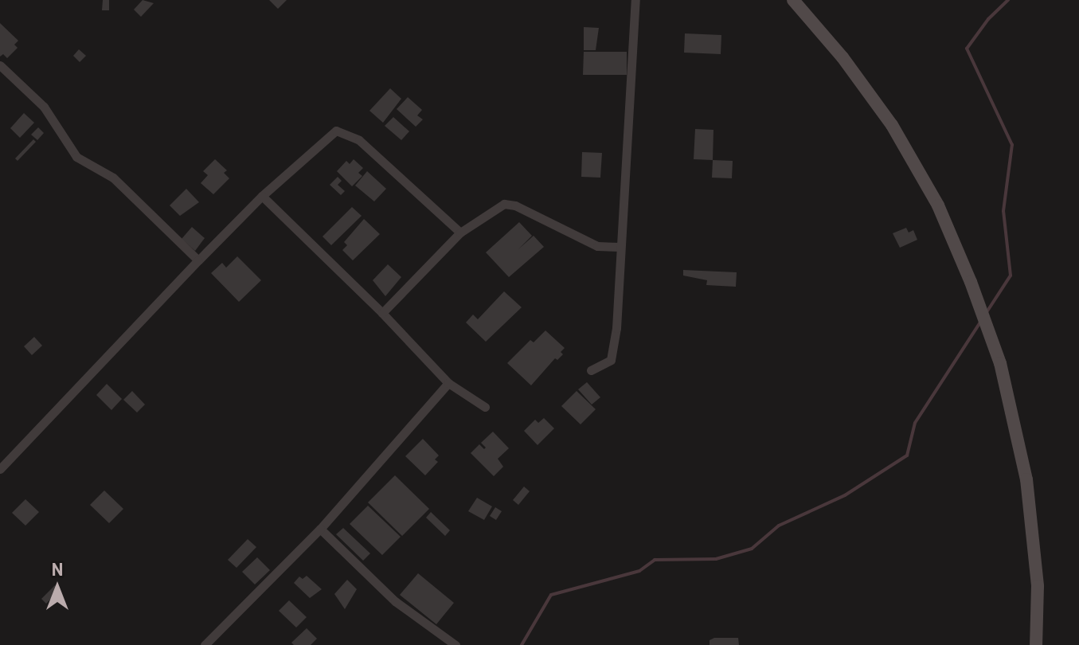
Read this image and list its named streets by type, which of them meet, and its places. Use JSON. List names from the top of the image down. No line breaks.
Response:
{"north":"top"}
